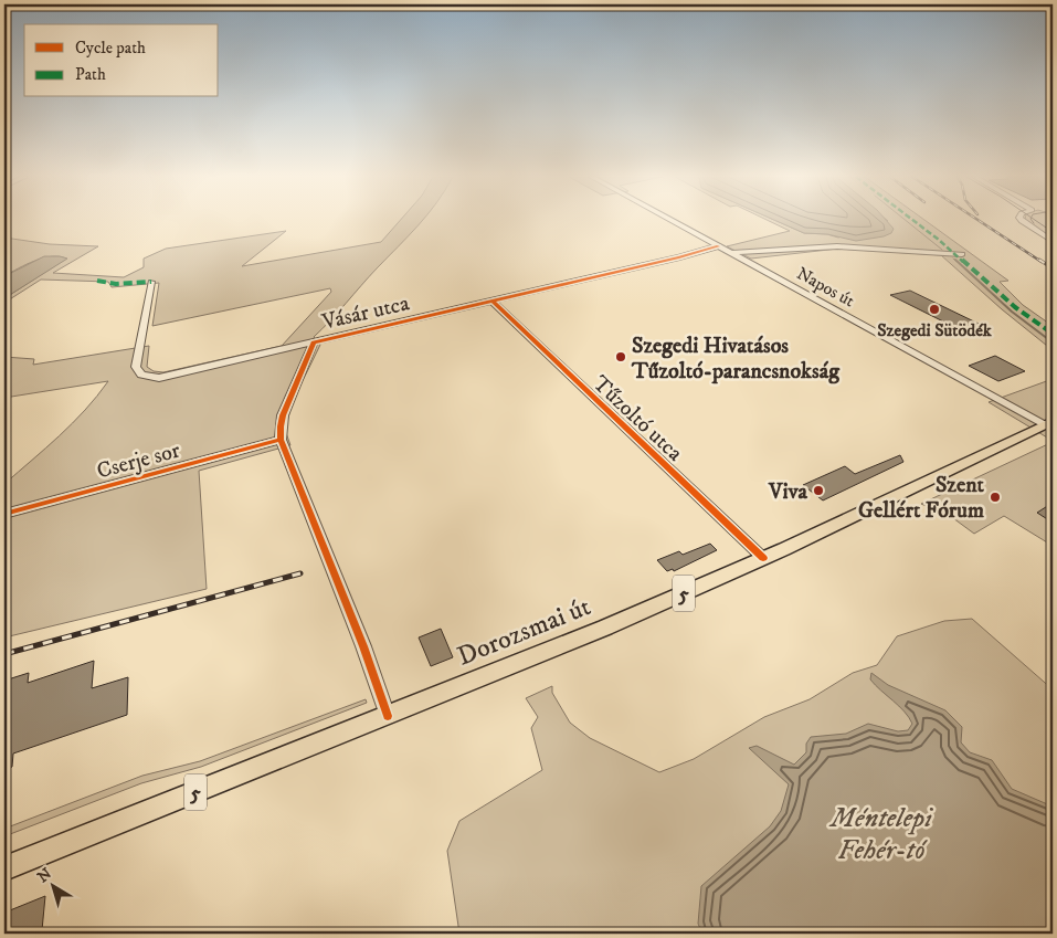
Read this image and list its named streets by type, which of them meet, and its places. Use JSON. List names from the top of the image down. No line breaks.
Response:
{"streets":{"main road":["5","Dorozsmai út"],"street":["Napos út","Vásár utca","Tűzoltó utca","Cserje sor"]},"crossings":[["Napos út","Vásár utca"],["Napos út","Dorozsmai út"],["Vásár utca","Tűzoltó utca"],["Vásár utca","Cserje sor"],["Vásár utca","Dorozsmai út"],["Tűzoltó utca","Dorozsmai út"]],"water":["Méntelepi Fehér-tó"],"places":["Szegedi Sütödék","Szegedi Hivatásos Tűzoltó-parancsnokság","Viva","Szent Gellért Fórum"],"legend":["Cycle path","Path"],"north":"top left"}
